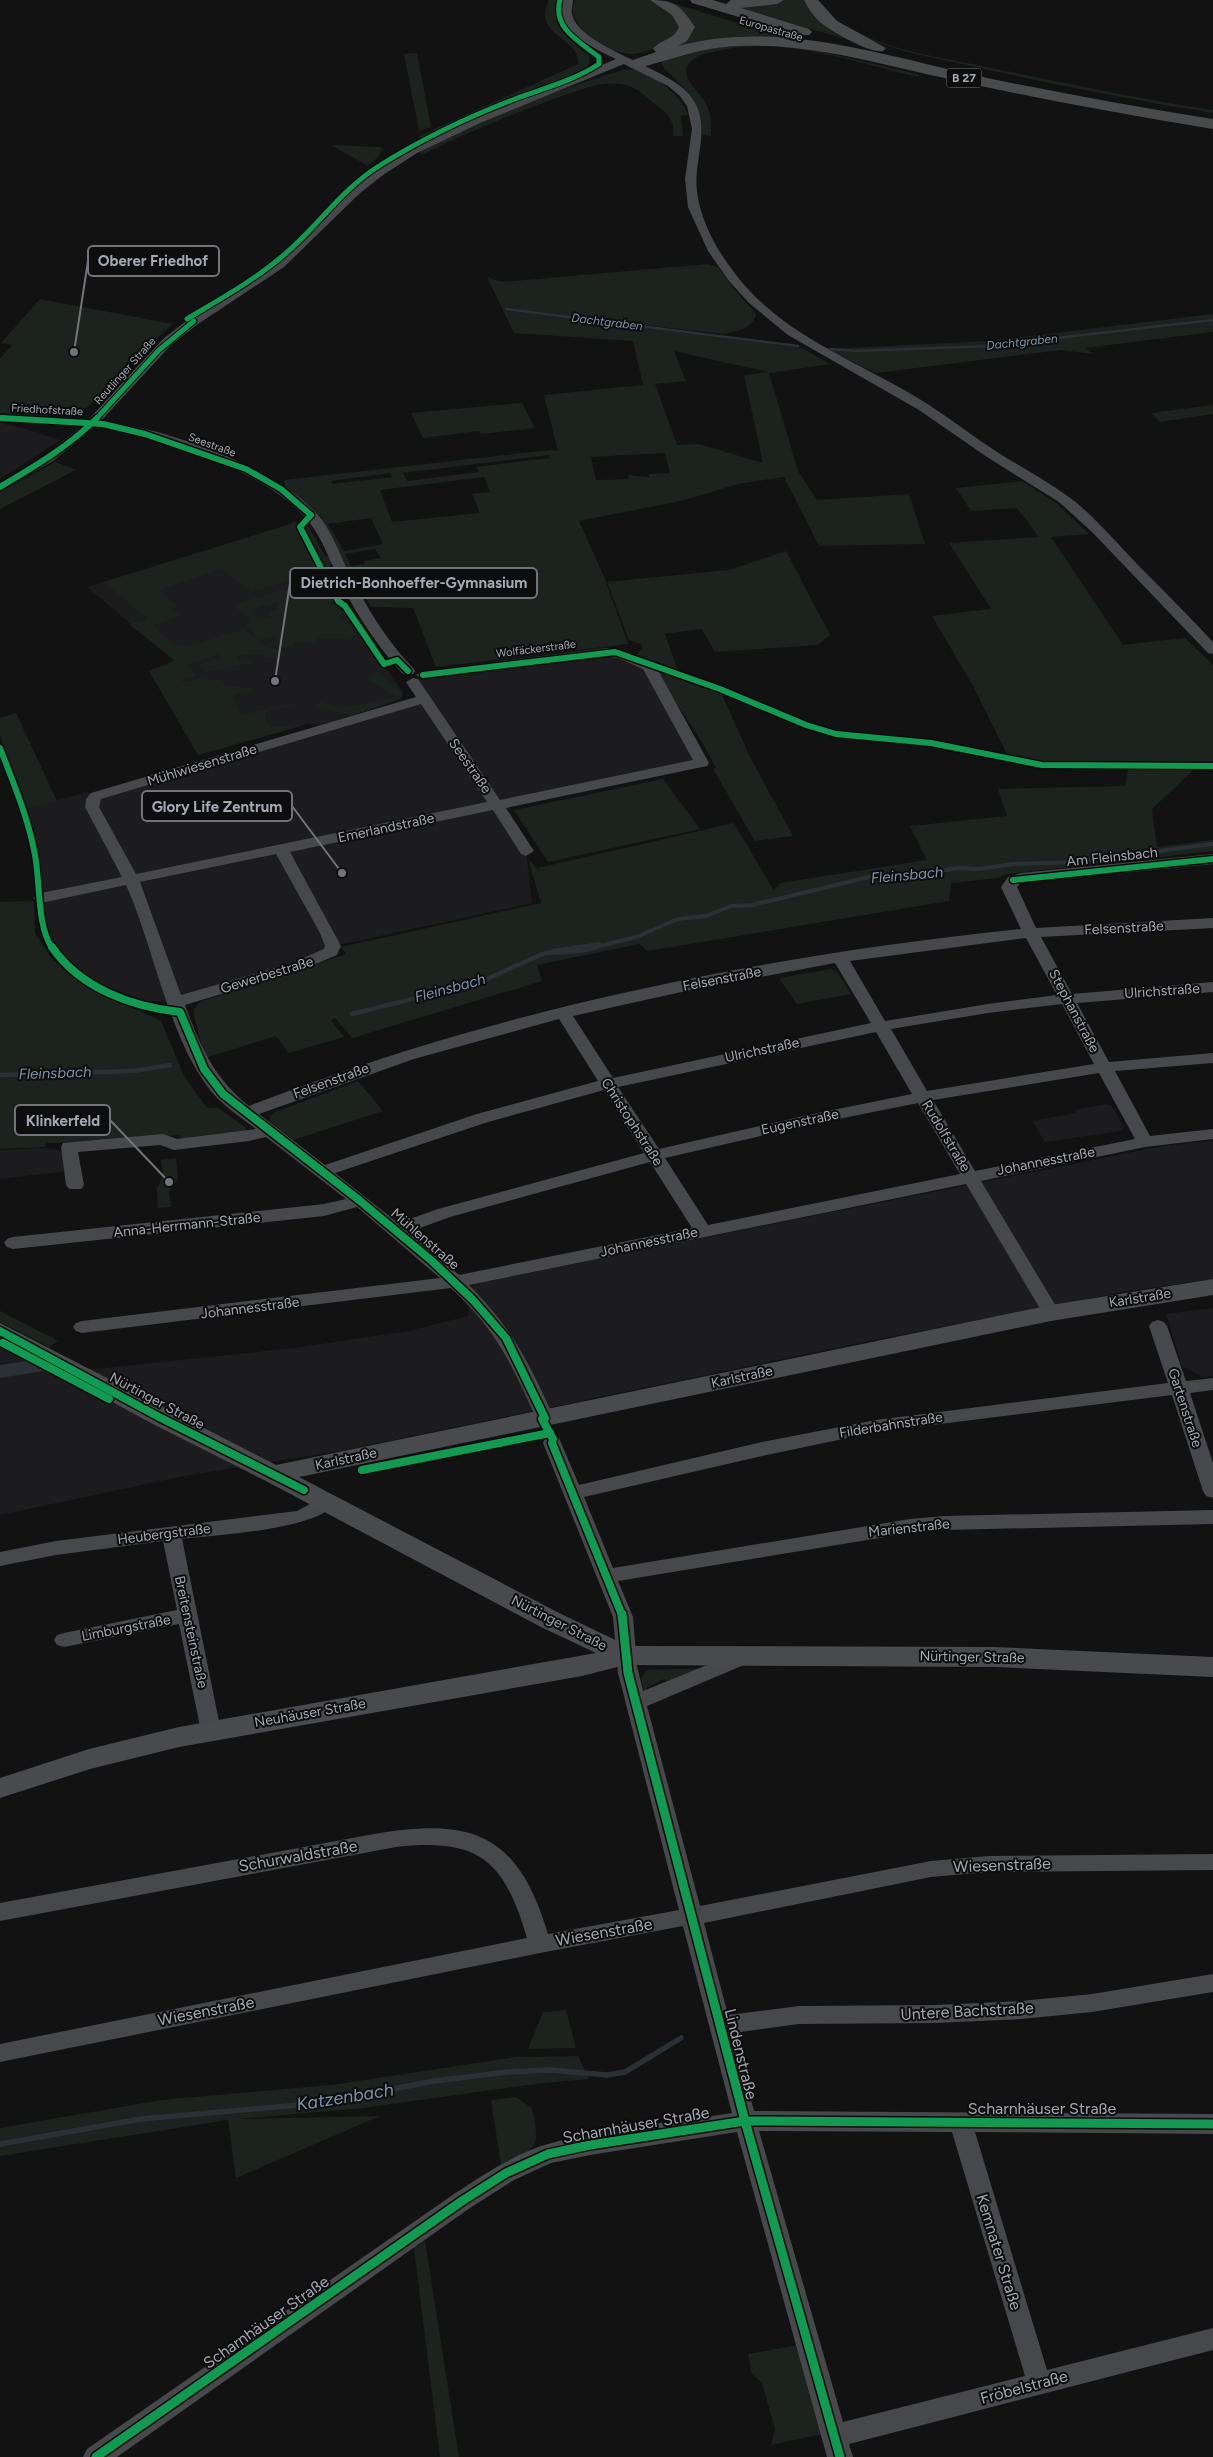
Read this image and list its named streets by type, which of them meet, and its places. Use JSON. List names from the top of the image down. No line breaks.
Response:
{"streets":{"highway":["Europastraße","B 27"],"main road":["Karlstraße","Nürtinger Straße","Neuhäuser Straße"],"street":["Reutlinger Straße","Friedhofstraße","Seestraße","Wolfäckerstraße","Mühlwiesenstraße","Emerlandstraße","Am Fleinsbach","Felsenstraße","Gewerbestraße","Ulrichstraße","Stephanstraße","Christophstraße","Eugenstraße","Rudolfstraße","Johannesstraße","Anna-Herrmann-Straße","Mühlenstraße","Gartenstraße","Filderbahnstraße","Marienstraße","Heubergstraße","Limburgstraße","Breitensteinstraße","Schurwaldstraße","Wiesenstraße","Untere Bachstraße","Lindenstraße","Scharnhäuser Straße","Kemnater Straße","Fröbelstraße"]},"crossings":[["Europastraße","B 27"],["Reutlinger Straße","Friedhofstraße"],["Reutlinger Straße","Seestraße"],["Friedhofstraße","Seestraße"],["Seestraße","Wolfäckerstraße"],["Seestraße","Mühlwiesenstraße"],["Seestraße","Emerlandstraße"],["Wolfäckerstraße","Emerlandstraße"],["Mühlwiesenstraße","Emerlandstraße"],["Mühlwiesenstraße","Felsenstraße"],["Mühlwiesenstraße","Gewerbestraße"],["Mühlwiesenstraße","Mühlenstraße"],["Emerlandstraße","Gewerbestraße"],["Am Fleinsbach","Stephanstraße"],["Felsenstraße","Stephanstraße"],["Felsenstraße","Christophstraße"],["Felsenstraße","Rudolfstraße"],["Felsenstraße","Mühlenstraße"],["Ulrichstraße","Stephanstraße"],["Ulrichstraße","Christophstraße"],["Ulrichstraße","Rudolfstraße"],["Ulrichstraße","Mühlenstraße"],["Stephanstraße","Eugenstraße"],["Stephanstraße","Johannesstraße"],["Christophstraße","Eugenstraße"],["Christophstraße","Johannesstraße"],["Eugenstraße","Rudolfstraße"],["Eugenstraße","Mühlenstraße"],["Rudolfstraße","Johannesstraße"],["Rudolfstraße","Karlstraße"],["Johannesstraße","Mühlenstraße"],["Anna-Herrmann-Straße","Mühlenstraße"],["Mühlenstraße","Karlstraße"],["Karlstraße","Nürtinger Straße"],["Nürtinger Straße","Heubergstraße"],["Nürtinger Straße","Neuhäuser Straße"],["Nürtinger Straße","Lindenstraße"],["Gartenstraße","Filderbahnstraße"],["Heubergstraße","Breitensteinstraße"],["Limburgstraße","Breitensteinstraße"],["Breitensteinstraße","Neuhäuser Straße"],["Neuhäuser Straße","Lindenstraße"],["Schurwaldstraße","Wiesenstraße"],["Wiesenstraße","Lindenstraße"],["Untere Bachstraße","Lindenstraße"],["Lindenstraße","Scharnhäuser Straße"],["Lindenstraße","Fröbelstraße"],["Scharnhäuser Straße","Kemnater Straße"],["Kemnater Straße","Fröbelstraße"]],"water":["Dachtgraben","Fleinsbach","Katzenbach"],"places":["Oberer Friedhof","Dietrich-Bonhoeffer-Gymnasium","Glory Life Zentrum","Klinkerfeld"]}
